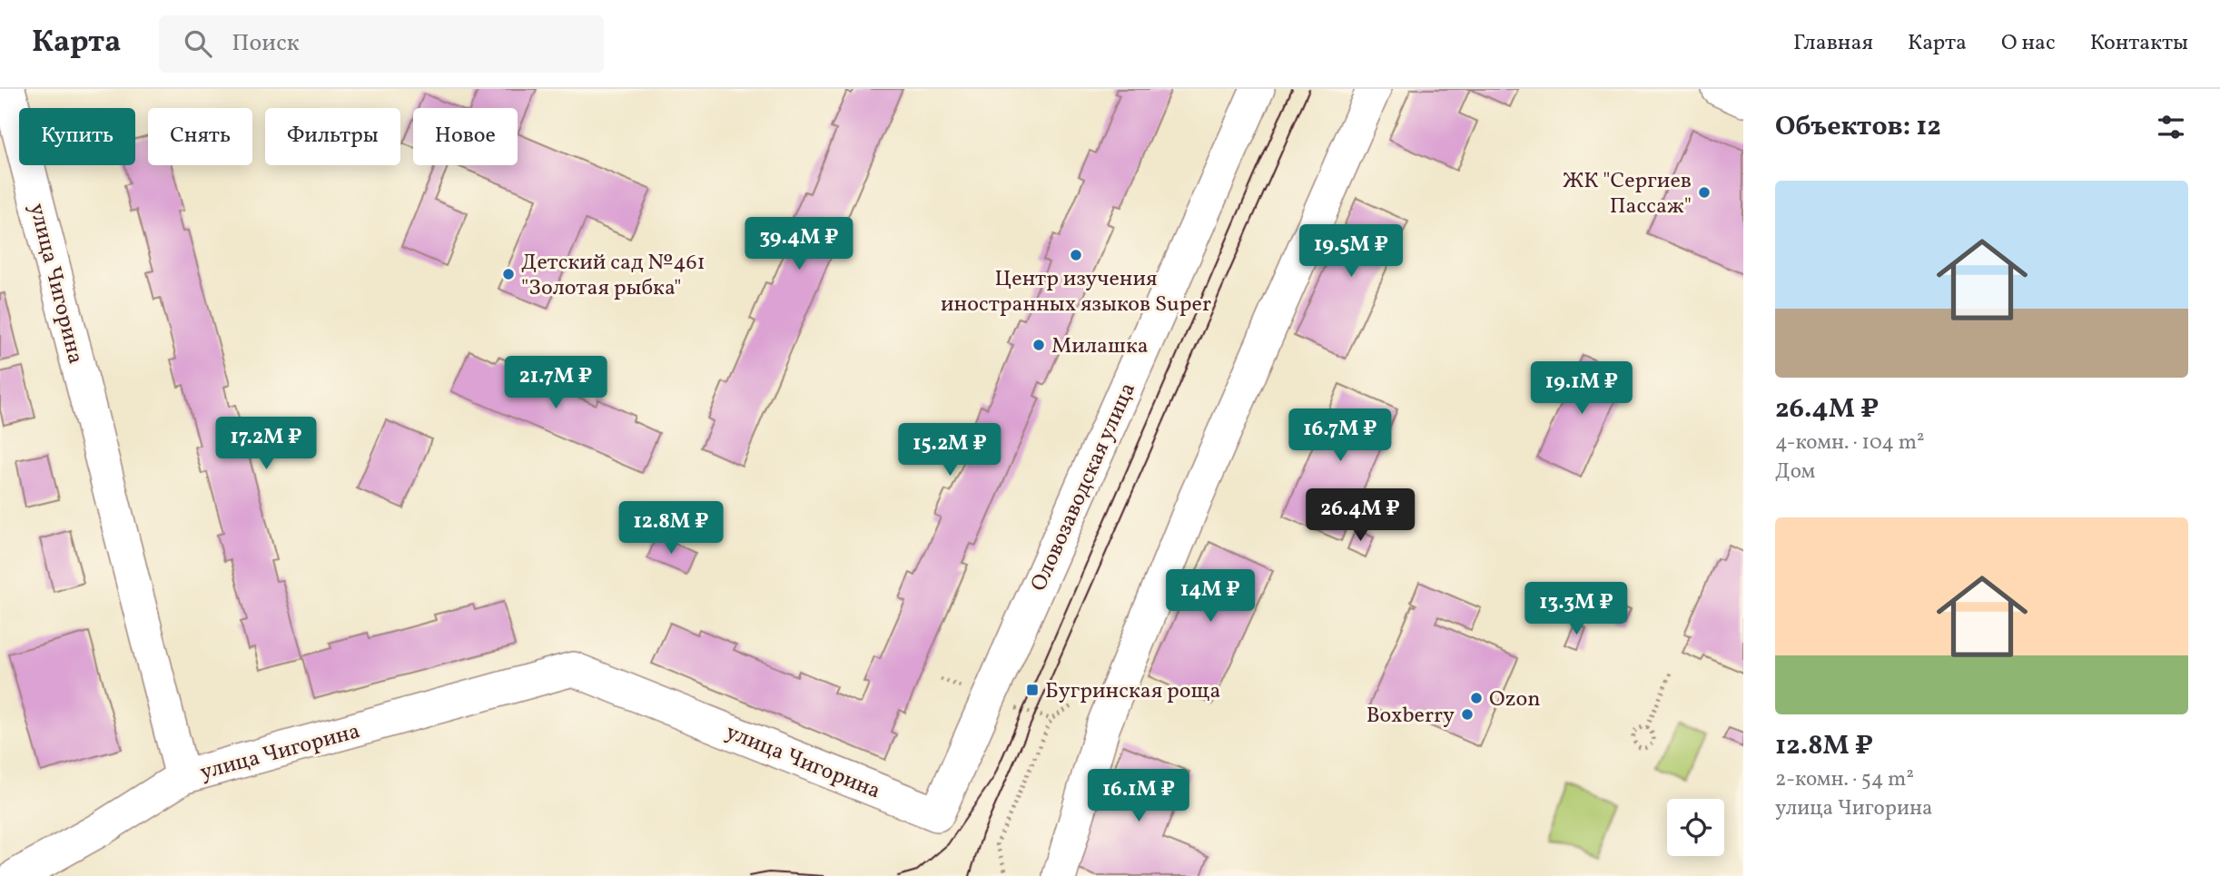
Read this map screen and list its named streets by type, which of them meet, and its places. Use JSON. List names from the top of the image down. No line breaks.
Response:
{"streets":{"street":["улица Чигорина","Оловозаводская улица"]},"crossings":[["улица Чигорина","Оловозаводская улица"]],"places":{"other":["ЖК \"Сергиев Пассаж\"","Центр изучения иностранных языков Super","Детский сад №461 \"Золотая рыбка\"","Милашка","Ozon","Boxberry"],"transit":["Бугринская роща"]},"page":{"header":"Карта","search":"Поиск","nav":["Главная","Карта","О нас","Контакты"],"heading":"Объектов: 12","chip":["Купить","Снять","Фильтры","Новое"],"list":[{"name":"26.4M ₽","note":"4-комн. · 104 m² · Дом"},{"name":"12.8M ₽","note":"2-комн. · 54 m² · улица Чигорина"}],"price":["39.4M ₽","19.5M ₽","21.7M ₽","19.1M ₽","16.7M ₽","17.2M ₽","15.2M ₽","26.4M ₽","12.8M ₽","14M ₽","13.3M ₽","16.1M ₽"]}}
